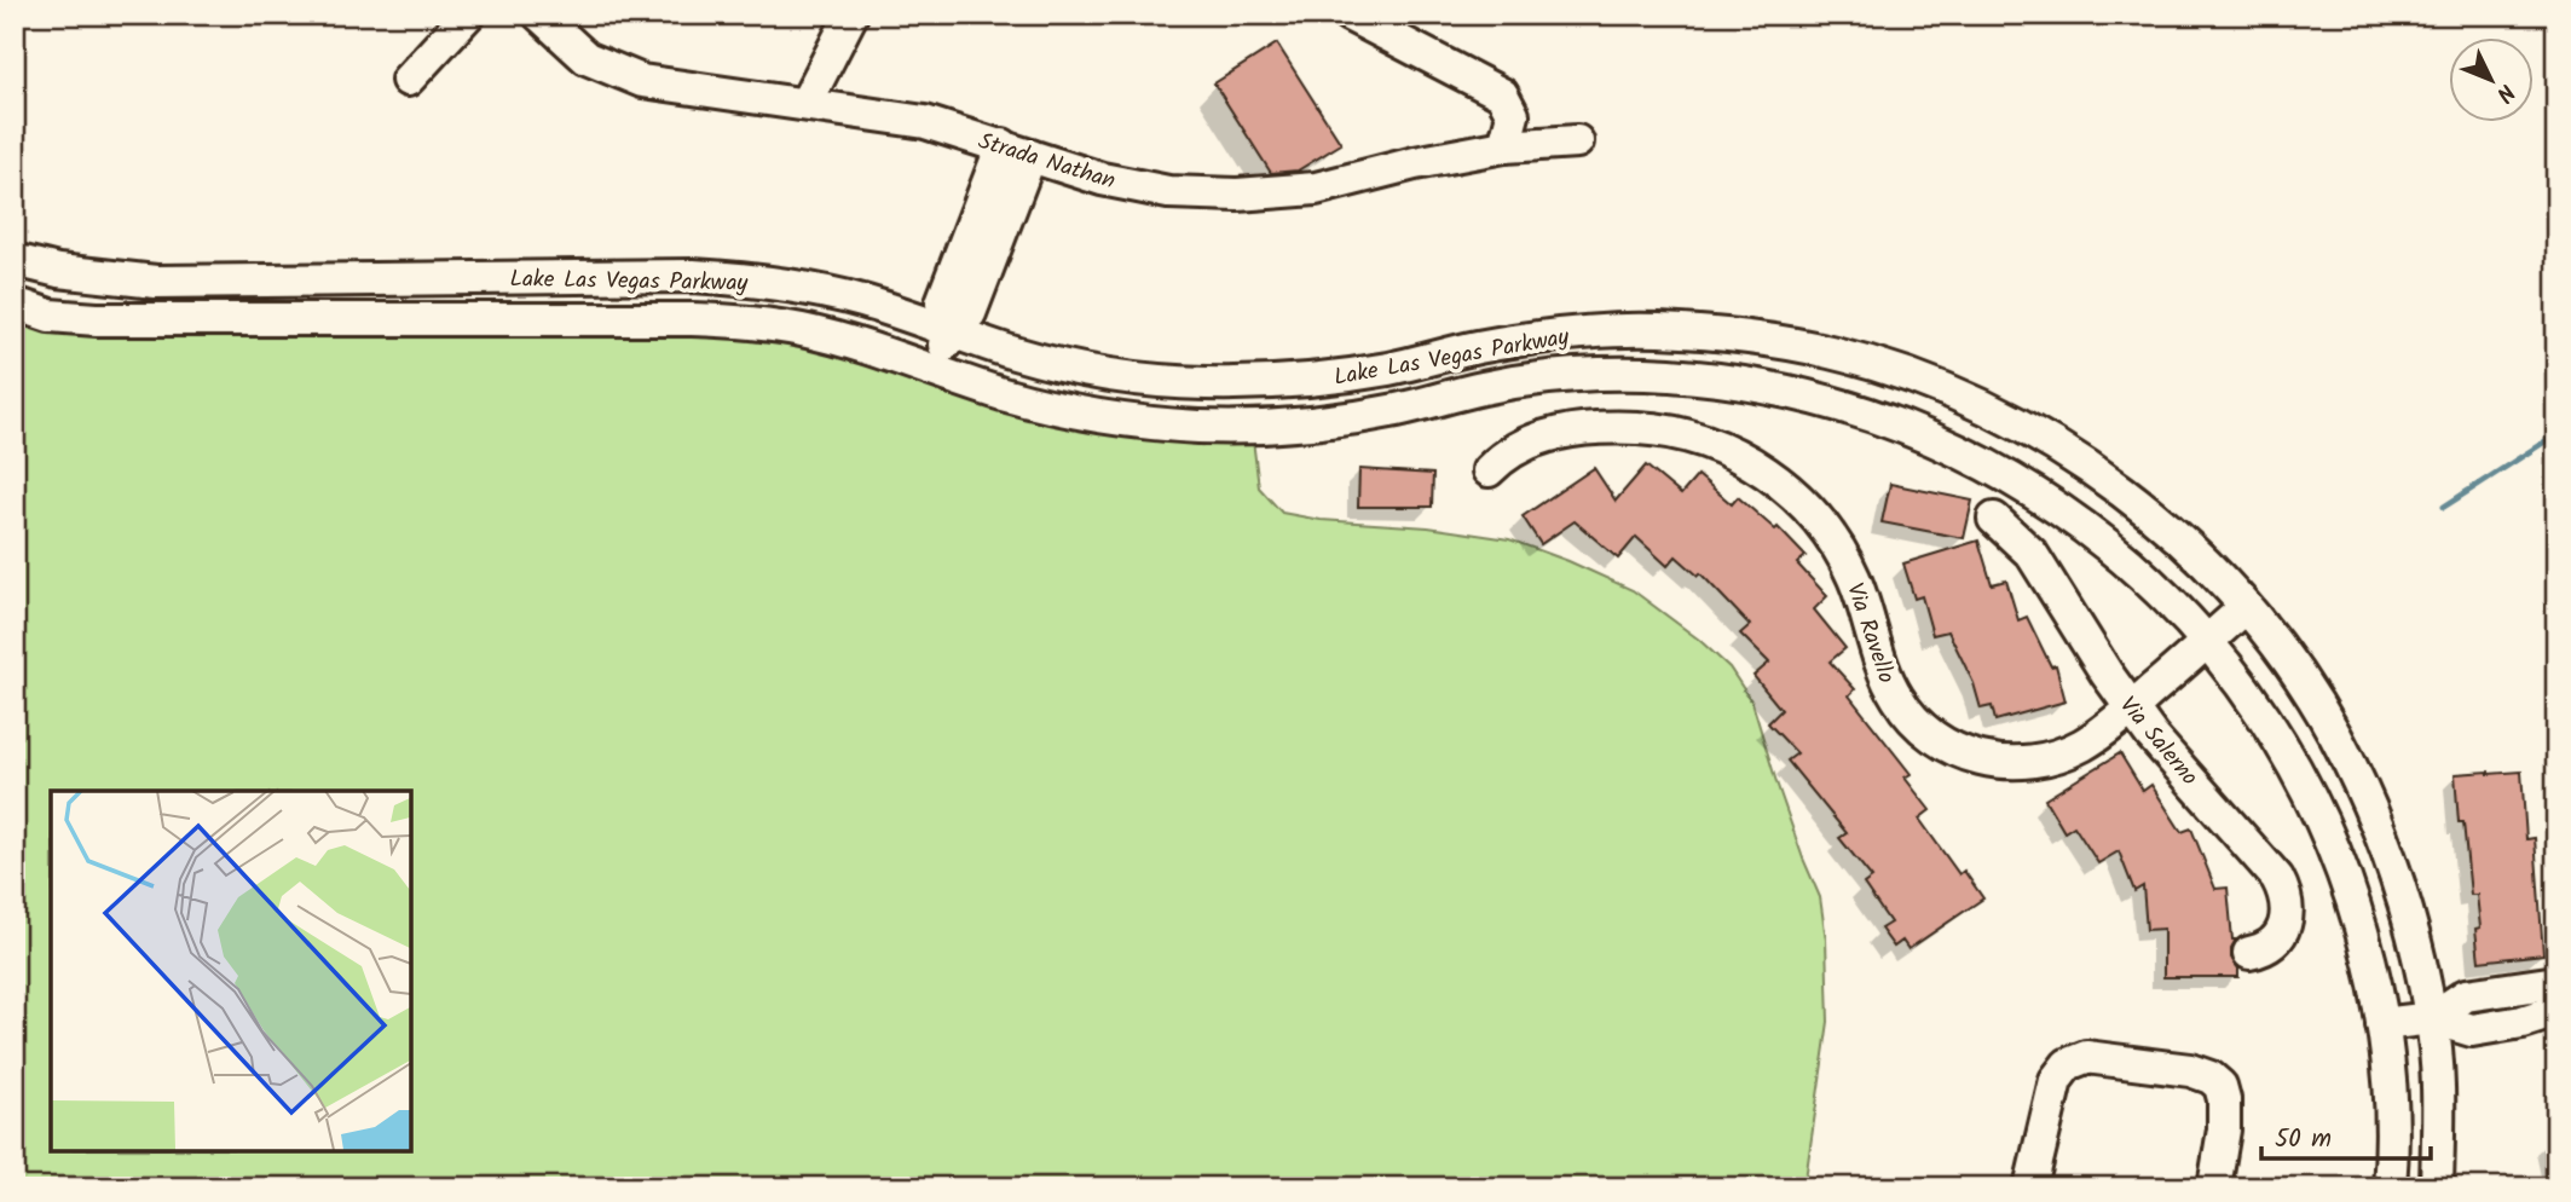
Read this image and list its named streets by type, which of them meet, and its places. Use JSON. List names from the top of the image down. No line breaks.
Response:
{"streets":{"street":["Strada Nathan","Lake Las Vegas Parkway","Via Ravello","Via Salerno"]},"crossings":[["Lake Las Vegas Parkway","Via Ravello"],["Via Ravello","Via Salerno"]],"scale_bar":"50 m","north":"bottom right"}
